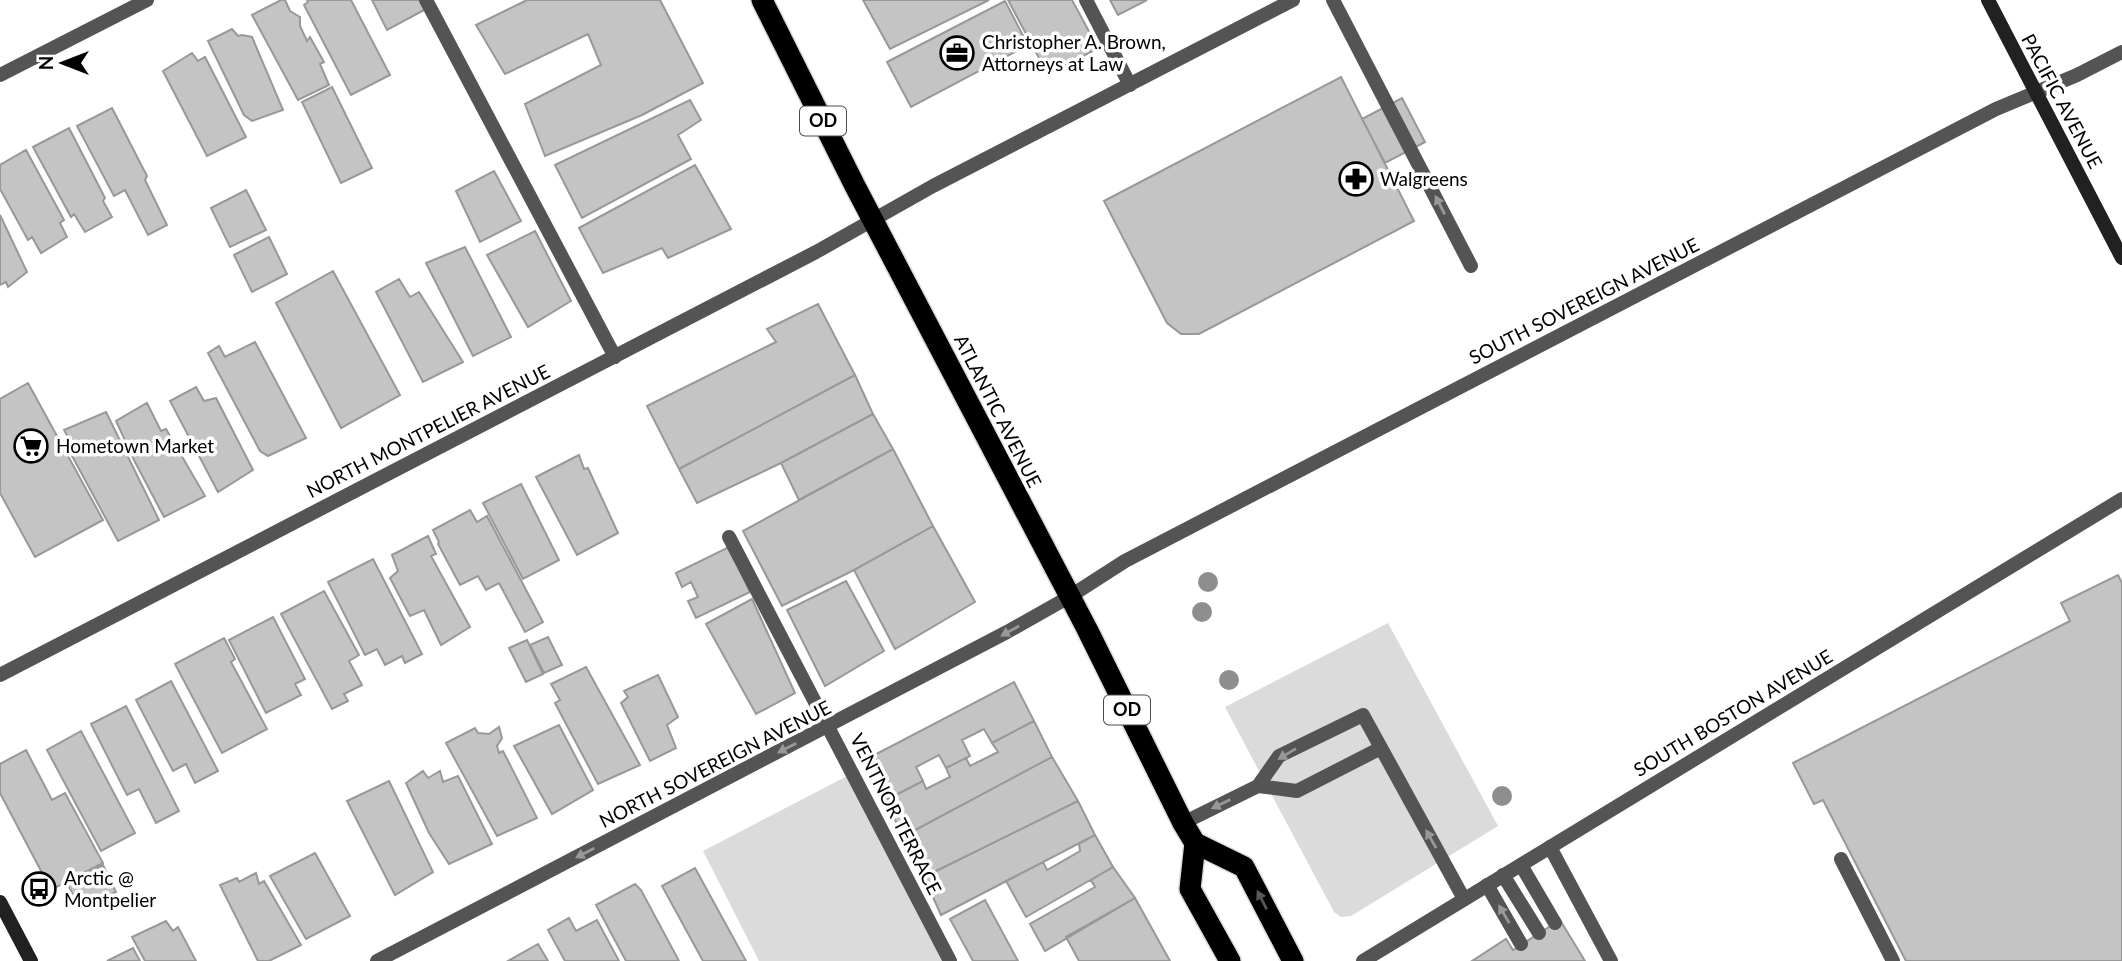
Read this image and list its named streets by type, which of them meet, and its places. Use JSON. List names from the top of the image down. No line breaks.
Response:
{"streets":{"highway":["OD","ATLANTIC AVENUE"],"street":["PACIFIC AVENUE","SOUTH SOVEREIGN AVENUE","NORTH MONTPELIER AVENUE","SOUTH BOSTON AVENUE","NORTH SOVEREIGN AVENUE","VENTNOR TERRACE"]},"crossings":[["PACIFIC AVENUE","SOUTH SOVEREIGN AVENUE"],["SOUTH SOVEREIGN AVENUE","ATLANTIC AVENUE"],["SOUTH SOVEREIGN AVENUE","NORTH SOVEREIGN AVENUE"],["ATLANTIC AVENUE","NORTH MONTPELIER AVENUE"],["ATLANTIC AVENUE","NORTH SOVEREIGN AVENUE"],["NORTH SOVEREIGN AVENUE","VENTNOR TERRACE"]],"one_way":["NORTH SOVEREIGN AVENUE"],"places":{"office":["Christopher A. Brown, Attorneys at Law"],"pharmacy":["Walgreens"],"supermarket":["Hometown Market"],"bus stop":["Arctic @ Montpelier"]},"north":"left"}
